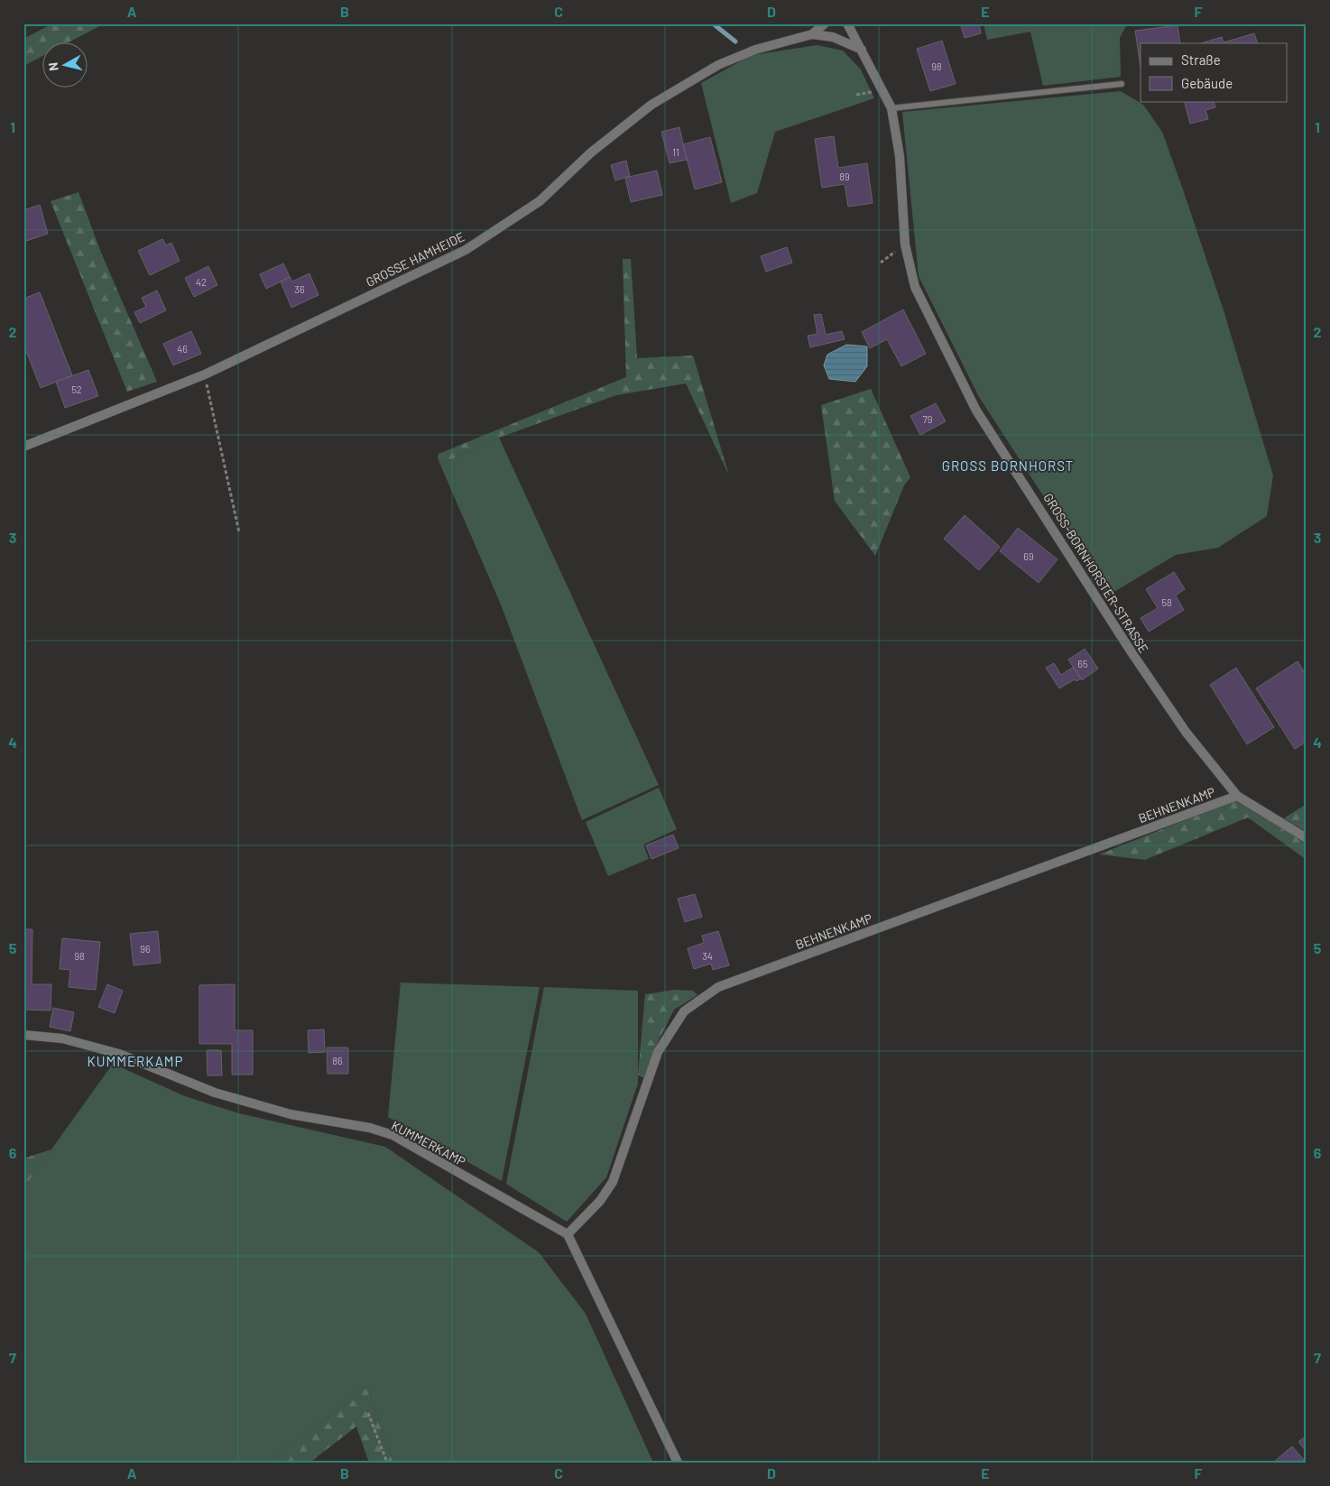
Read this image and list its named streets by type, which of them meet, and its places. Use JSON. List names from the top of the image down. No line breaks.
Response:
{"streets":{"street":["GROSSE HAMHEIDE","GROSS-BORNHORSTER-STRASSE","BEHNENKAMP","KUMMERKAMP"]},"crossings":[["GROSSE HAMHEIDE","GROSS-BORNHORSTER-STRASSE"],["GROSS-BORNHORSTER-STRASSE","BEHNENKAMP"],["BEHNENKAMP","KUMMERKAMP"]],"districts":["GROSS BORNHORST","KUMMERKAMP"],"house_numbers":["98","11","89","42","36","46","52","79","69","58","65","96","98","34","86"],"legend":["Straße","Gebäude"],"north":"left","grid":{"columns":["A","B","C","D","E","F"],"rows":["1","2","3","4","5","6","7"]}}
